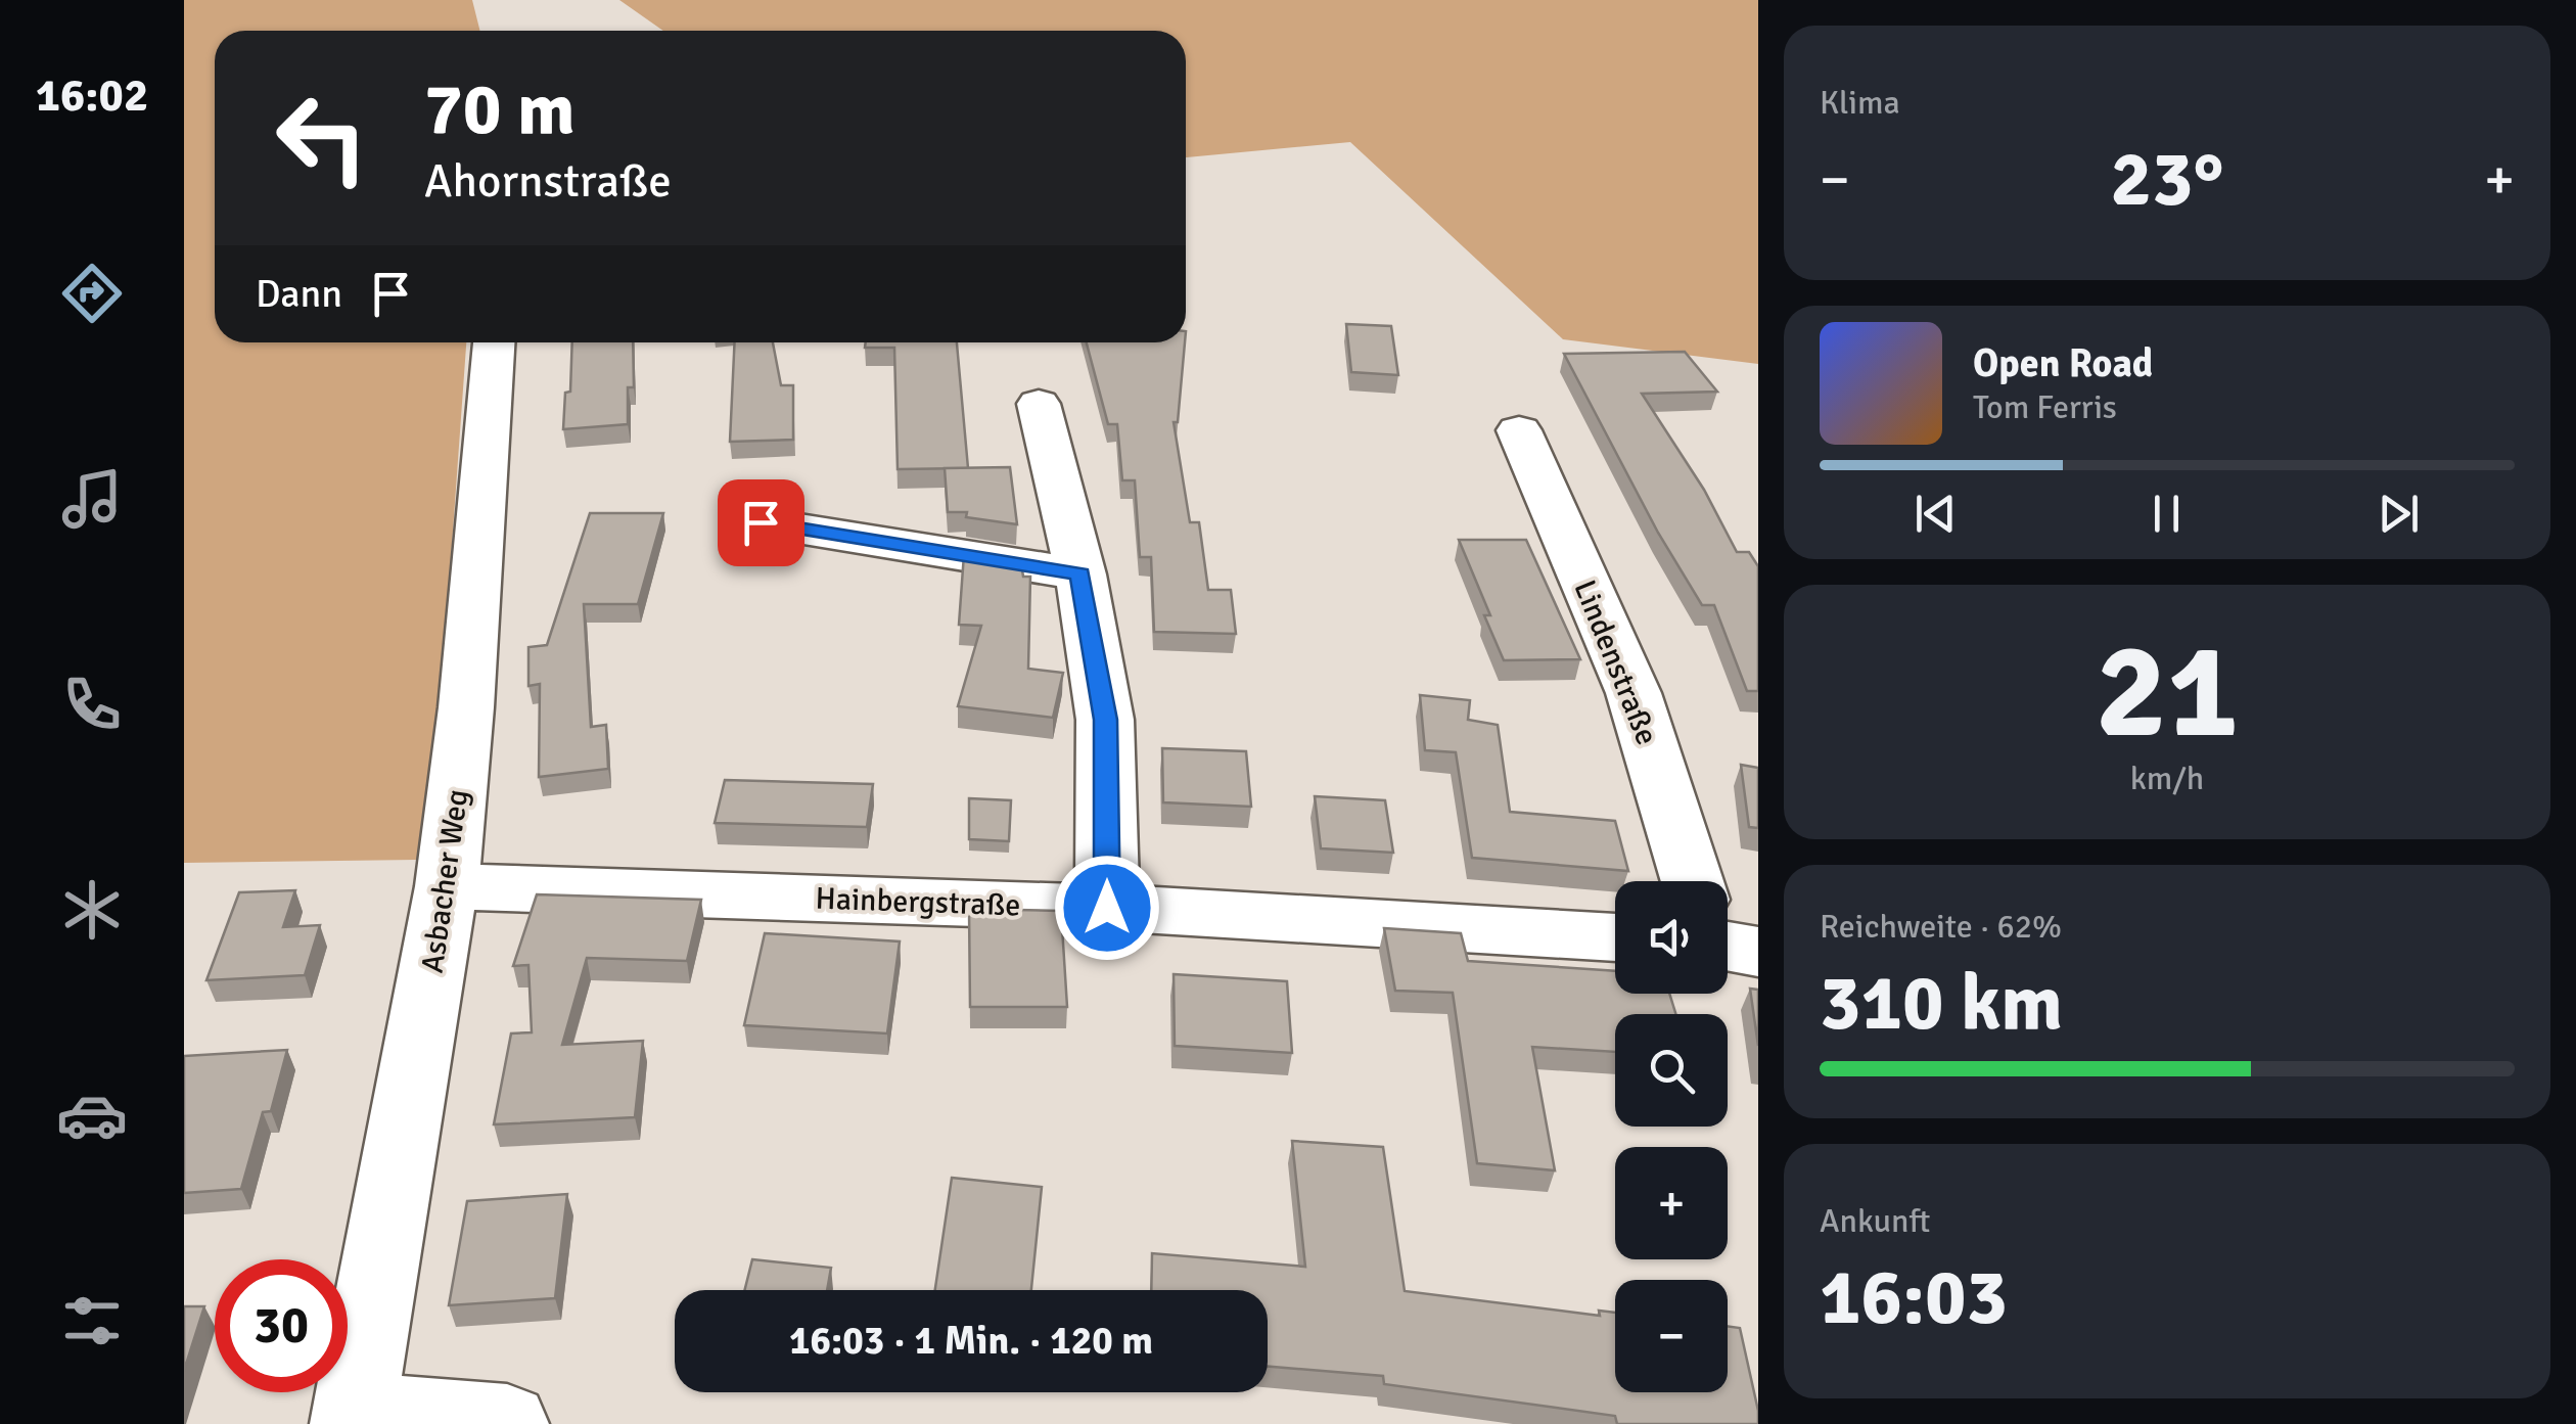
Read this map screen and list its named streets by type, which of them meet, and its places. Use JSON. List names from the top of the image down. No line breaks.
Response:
{"streets":{"street":["Lindenstraße","Asbacher Weg","Hainbergstraße"]},"crossings":[["Asbacher Weg","Hainbergstraße"]],"page":{"tabs":"16:02","tile":["Klima",["21","km/h"],["Reichweite · 62%","310 km"],["Ankunft","16:03"]],"turn":["70 m","Ahornstraße"],"heat":["−","23°","+"],"then":"Dann","song":["Open Road","Tom Ferris"],"map_buttons":["+","−"],"limit":"30","trip":"16:03 · 1 Min. · 120 m"}}
